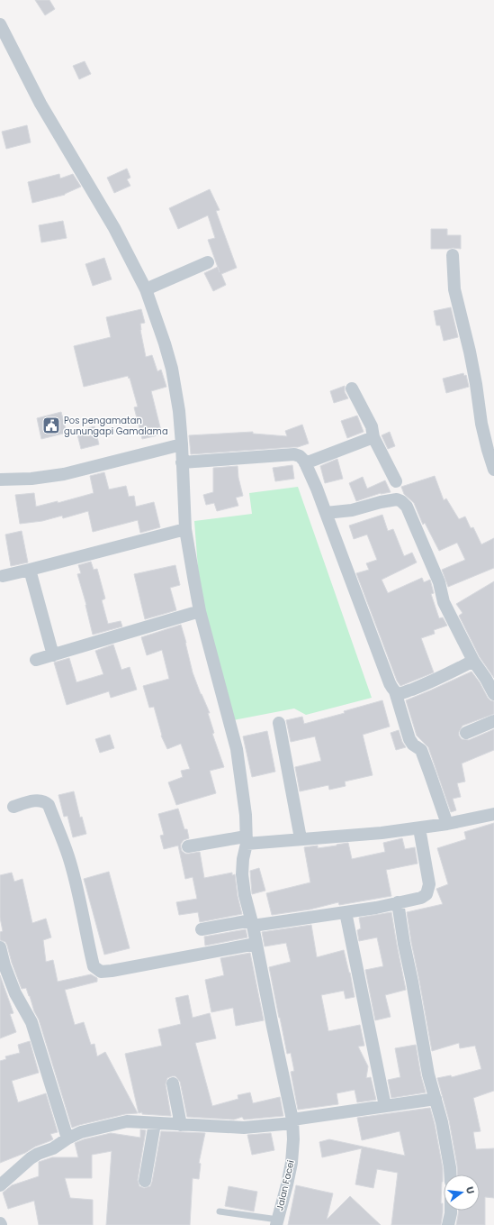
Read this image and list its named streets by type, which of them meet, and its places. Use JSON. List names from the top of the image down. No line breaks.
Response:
{"streets":{"street":["Jalan Facei"]},"places":{"public building":["Pos pengamatan gunungapi Gamalama"]},"north":"right"}
